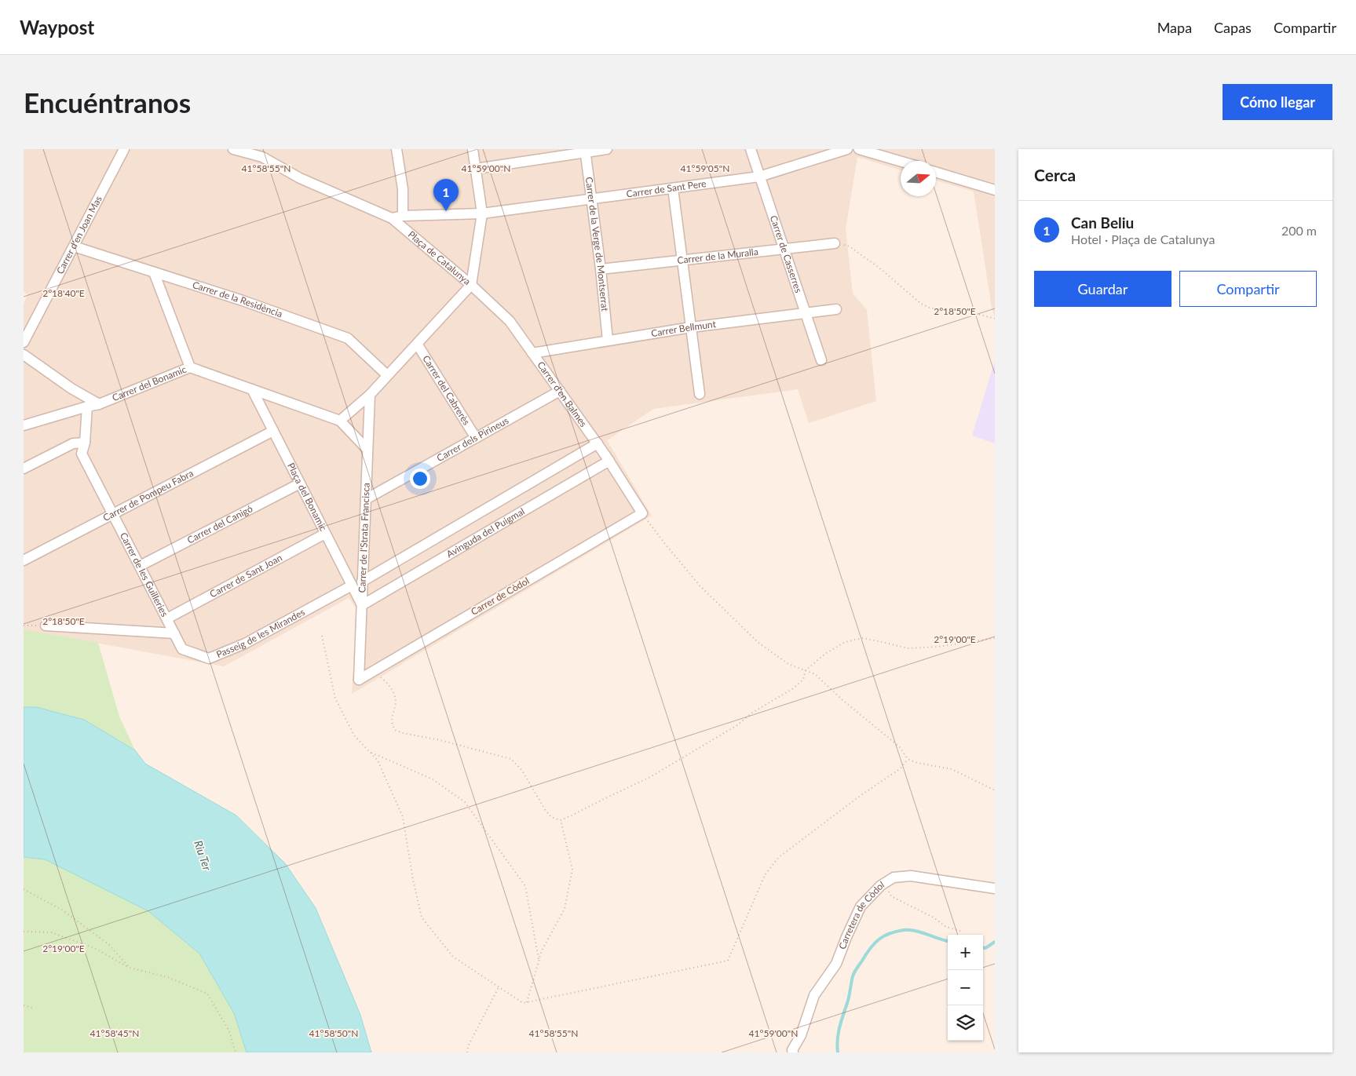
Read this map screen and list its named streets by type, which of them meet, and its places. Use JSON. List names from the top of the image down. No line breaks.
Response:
{"streets":{"street":["Carrer de Sant Pere","Carrer d'en Joan Mas","Carrer de la Verge de Montserrat","Carrer de Casserres","Plaça de Catalunya","Carrer de la Muralla","Carrer de la Residència","Carrer Bellmunt","Carrer del Bonamic","Carrer del Cabrerès","Carrer d'en Balmes","Carrer dels Pirineus","Carrer de Pompeu Fabra","Plaça del Bonamic","Carrer del Canigó","Avinguda del Puigmal","Carrer de l'Strata Francisca","Carrer de les Guilleries","Carrer de Sant Joan","Carrer de Còdol","Passeig de les Mirandes","Carretera de Còdol"]},"crossings":[["Carrer de Sant Pere","Carrer de la Verge de Montserrat"],["Carrer de Sant Pere","Carrer de Casserres"],["Carrer de Sant Pere","Plaça de Catalunya"],["Carrer d'en Joan Mas","Carrer de la Residència"],["Carrer de la Verge de Montserrat","Carrer de la Muralla"],["Carrer de la Verge de Montserrat","Carrer Bellmunt"],["Carrer de Casserres","Carrer de la Muralla"],["Carrer de Casserres","Carrer Bellmunt"],["Plaça de Catalunya","Carrer d'en Balmes"],["Carrer Bellmunt","Carrer d'en Balmes"],["Carrer del Bonamic","Plaça del Bonamic"],["Carrer del Bonamic","Carrer de l'Strata Francisca"],["Carrer del Bonamic","Carrer de les Guilleries"],["Carrer del Cabrerès","Carrer dels Pirineus"],["Carrer d'en Balmes","Carrer dels Pirineus"],["Carrer d'en Balmes","Avinguda del Puigmal"],["Carrer d'en Balmes","Carrer de Còdol"],["Carrer dels Pirineus","Carrer de l'Strata Francisca"],["Carrer de Pompeu Fabra","Plaça del Bonamic"],["Carrer de Pompeu Fabra","Carrer de les Guilleries"],["Plaça del Bonamic","Carrer del Canigó"],["Plaça del Bonamic","Avinguda del Puigmal"],["Plaça del Bonamic","Carrer de l'Strata Francisca"],["Plaça del Bonamic","Carrer de Sant Joan"],["Plaça del Bonamic","Passeig de les Mirandes"],["Carrer del Canigó","Carrer de les Guilleries"],["Avinguda del Puigmal","Carrer de l'Strata Francisca"],["Carrer de l'Strata Francisca","Carrer de Còdol"],["Carrer de les Guilleries","Carrer de Sant Joan"],["Carrer de les Guilleries","Passeig de les Mirandes"]],"water":["Riu Ter"],"north":"right","page":{"header":"Waypost","nav":["Mapa","Capas","Compartir"],"buttons":["Cómo llegar",["Guardar","Compartir"]],"title":"Encuéntranos","heading":"Cerca","pins":"1","list":[{"mark":"1","name":"Can Beliu","note":"Hotel · Plaça de Catalunya","value":"200 m"}],"map_buttons":["+","−"]},"coordinates":["41°58'55\"N","41°59'00\"N","41°59'05\"N","2°18'40\"E","2°18'50\"E","2°19'00\"E","41°58'45\"N","41°58'50\"N"]}
